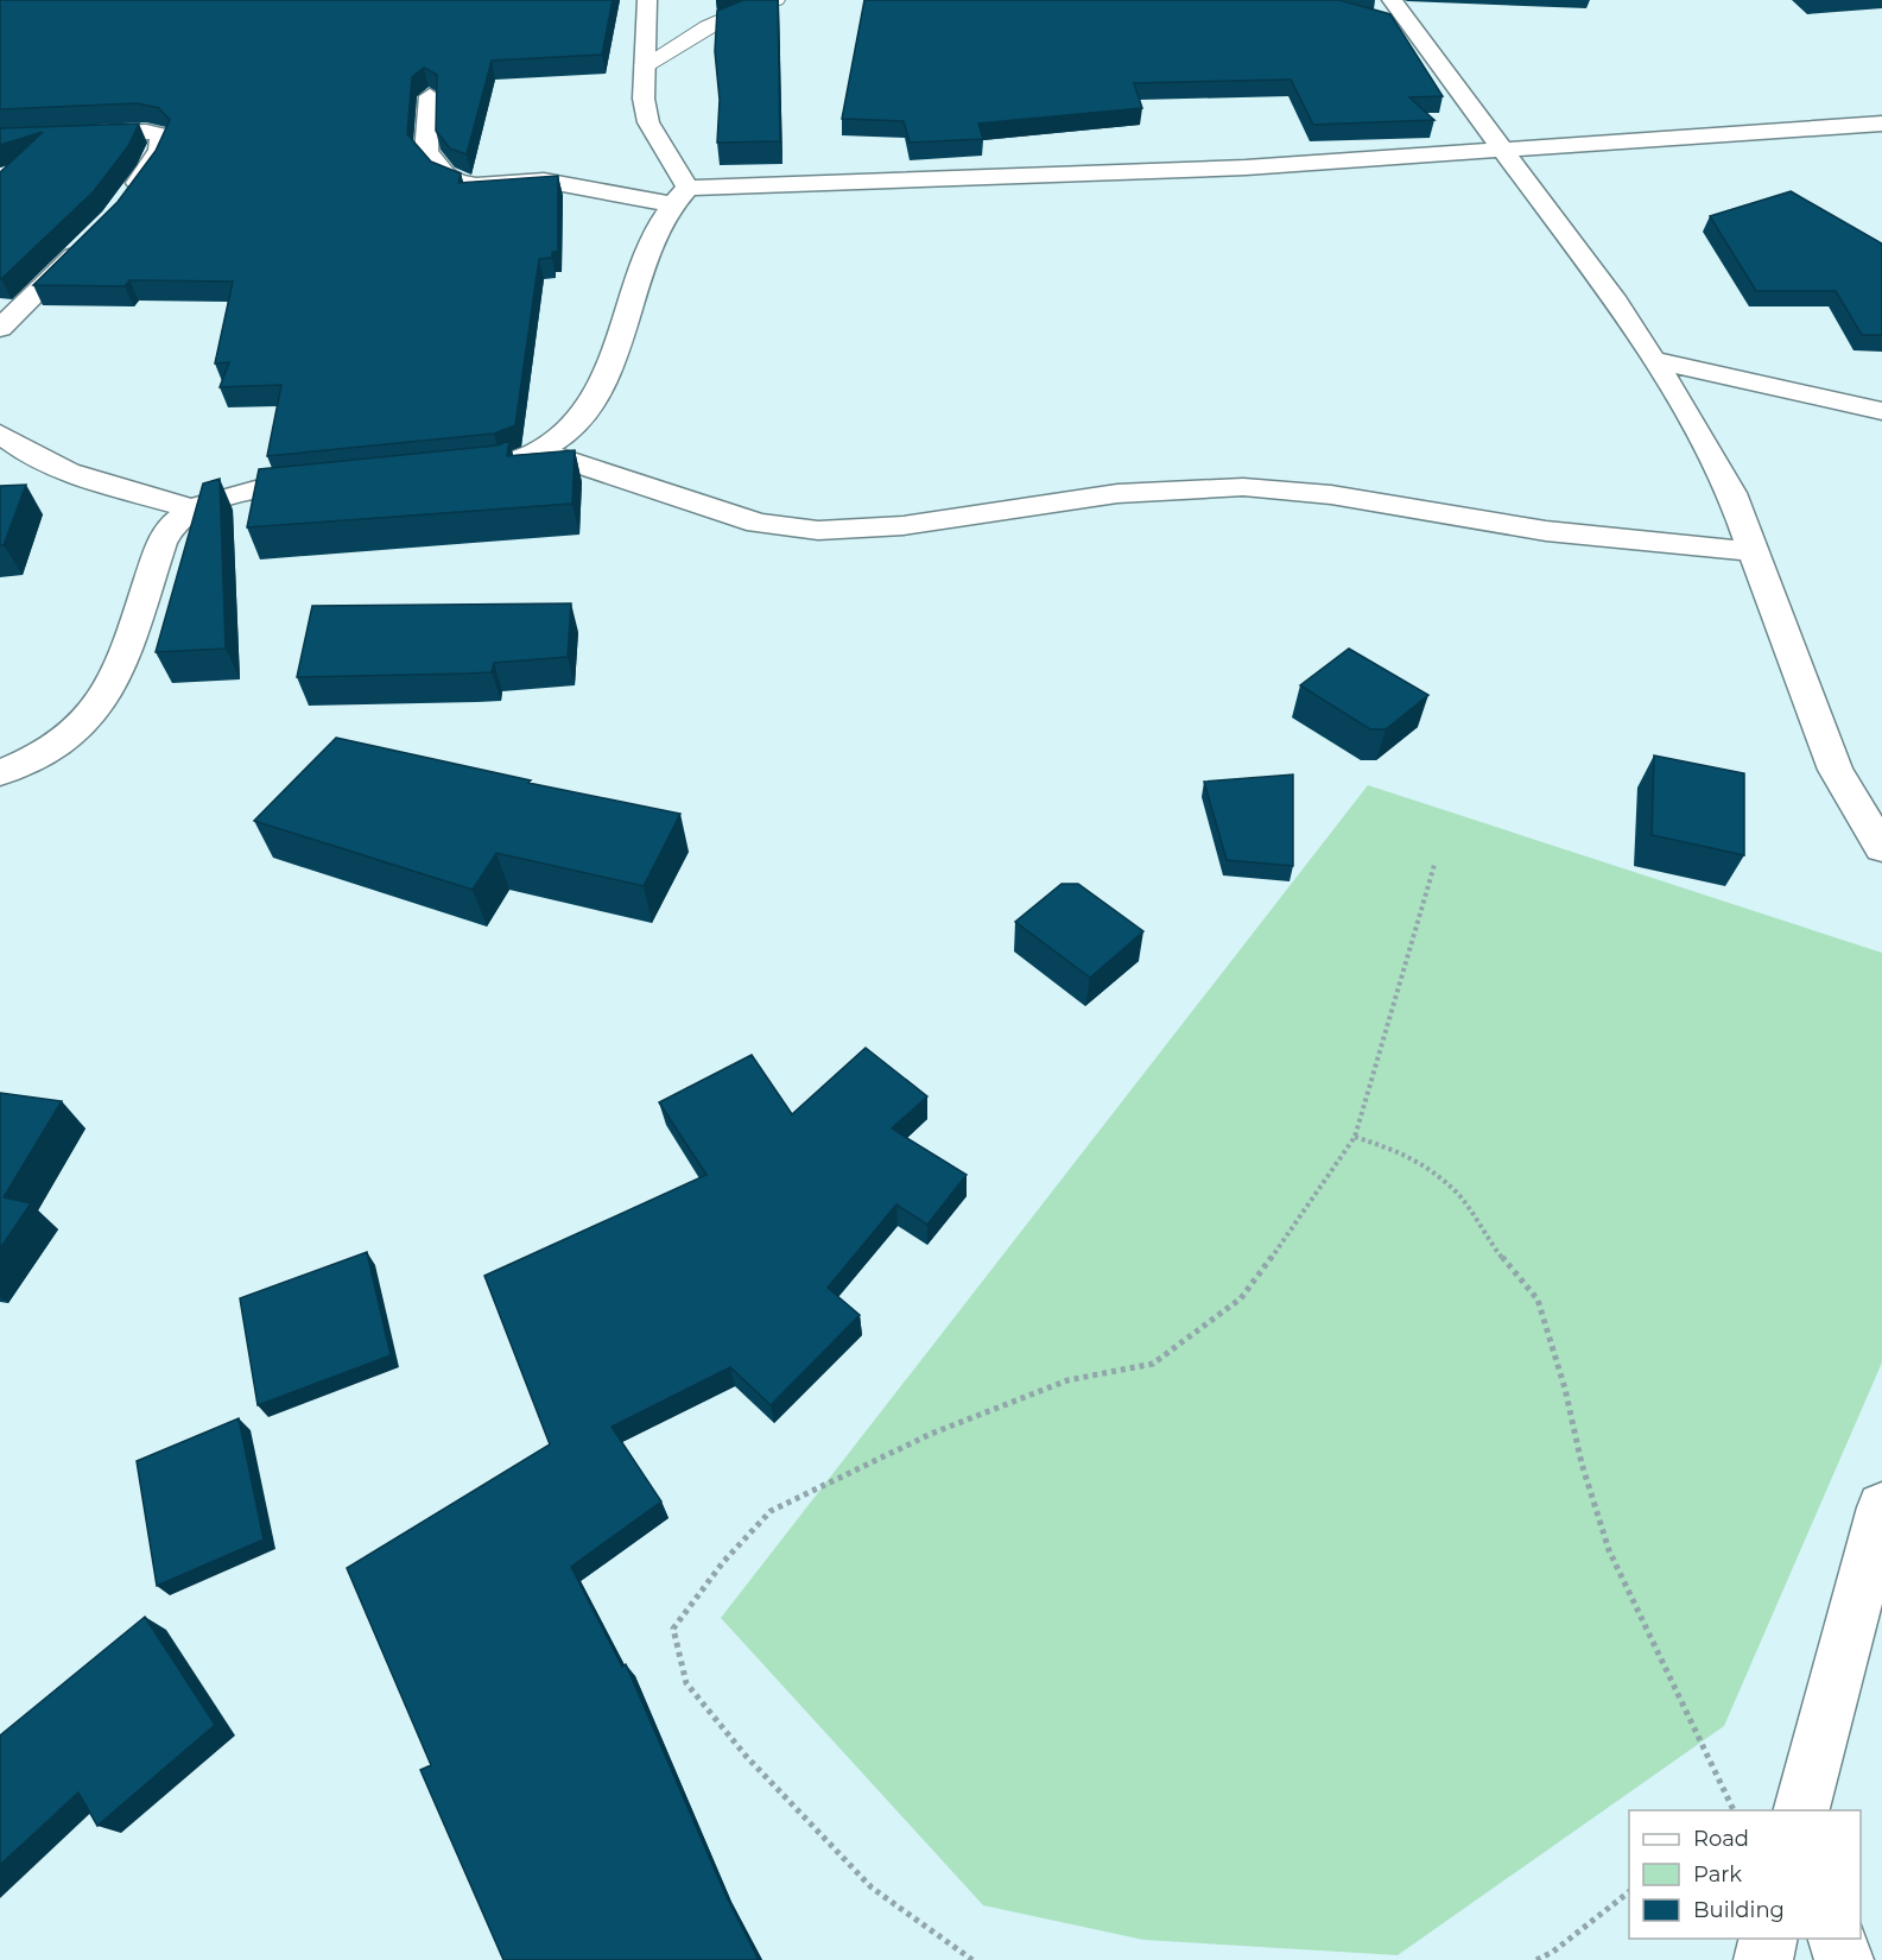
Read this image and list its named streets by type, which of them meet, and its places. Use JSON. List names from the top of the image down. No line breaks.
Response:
{"legend":["Road","Park","Building"]}
